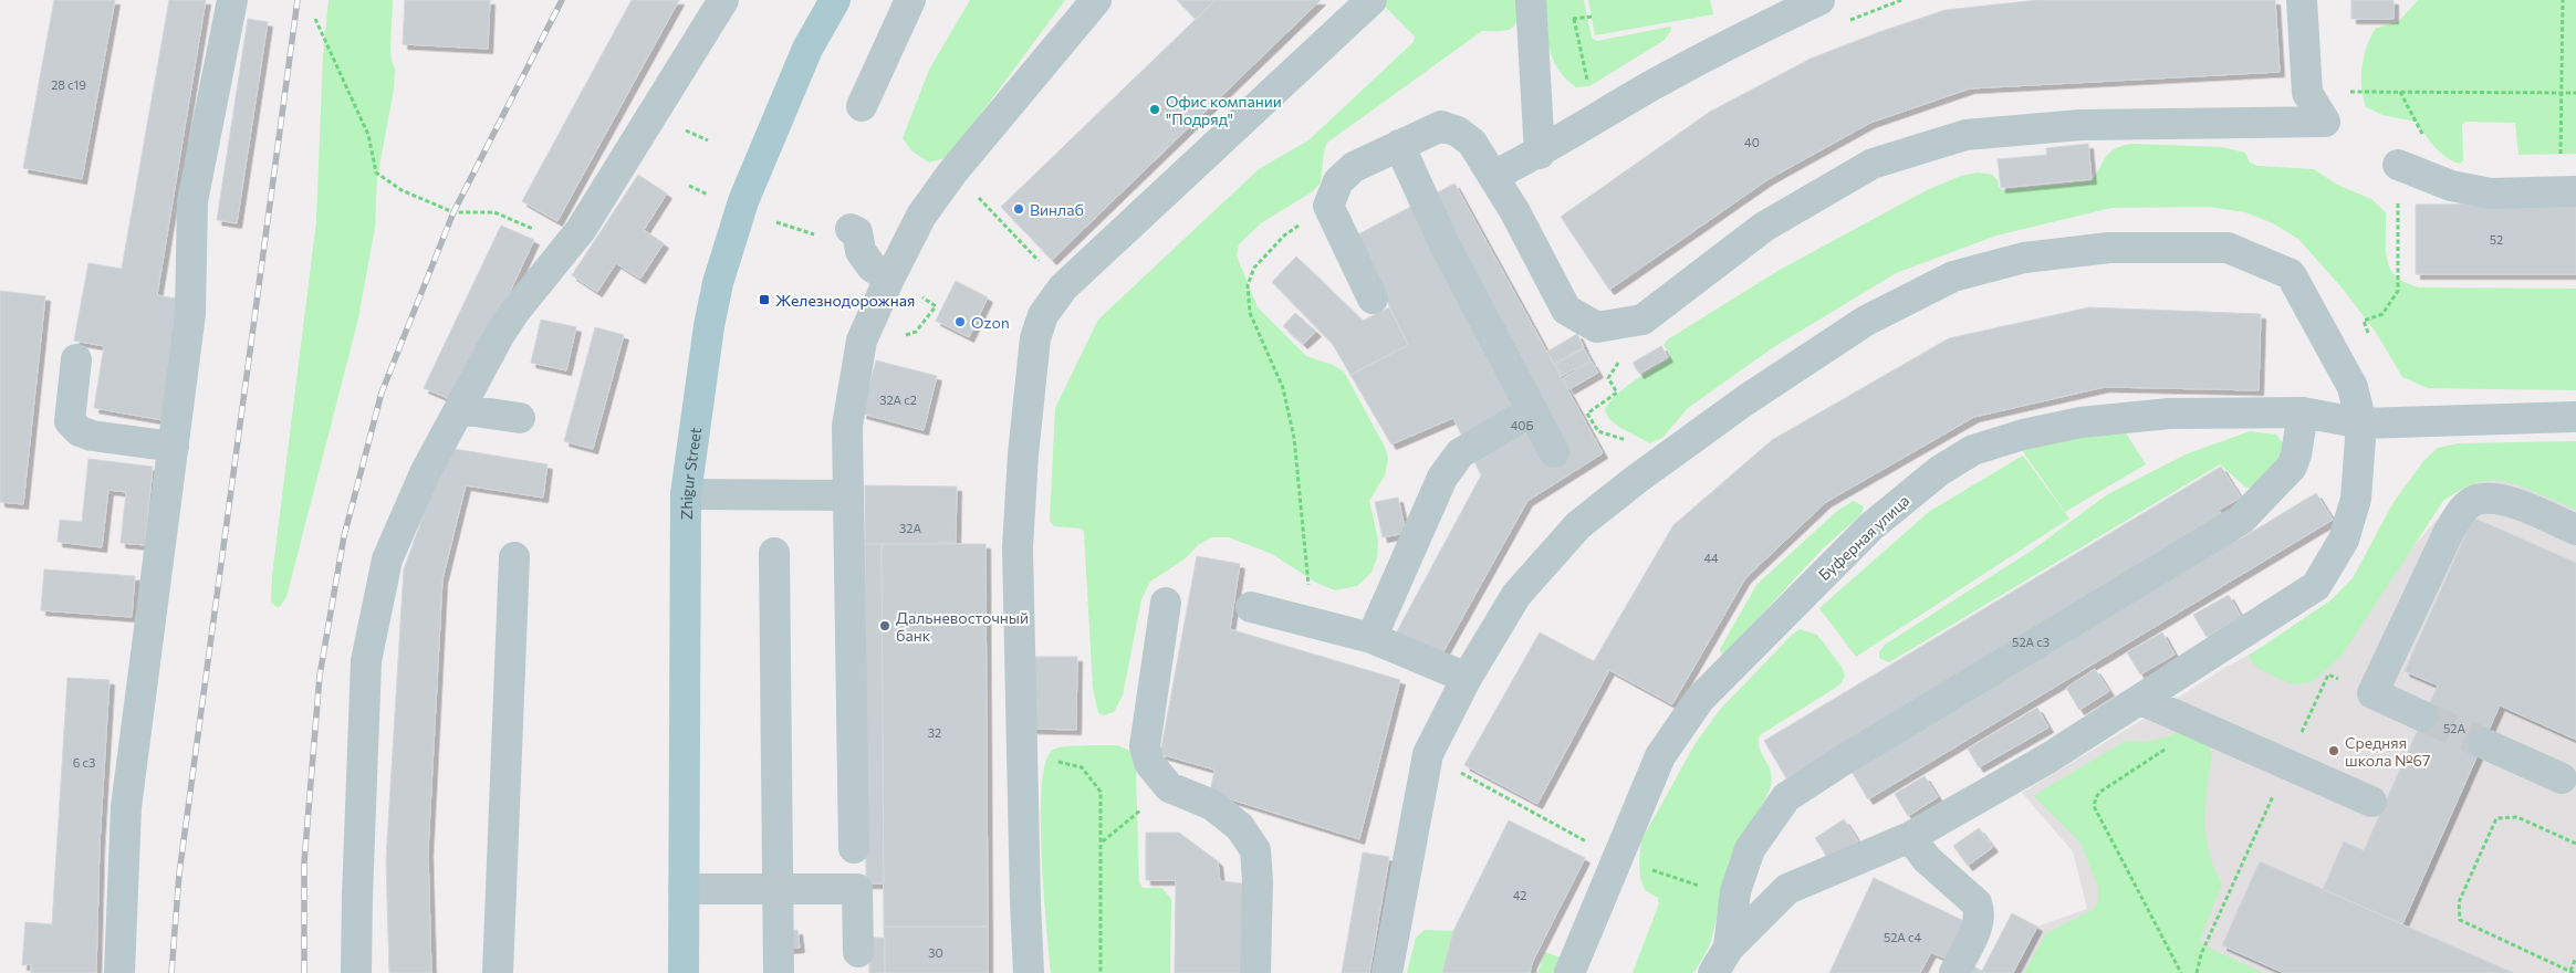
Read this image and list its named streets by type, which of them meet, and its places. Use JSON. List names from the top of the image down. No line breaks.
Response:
{"streets":{"main road":["Zhigur Street"],"lane":["Буферная улица"]},"places":{"other":["Офис компании \"Подряд\"","Винлаб","Ozon","Дальневосточный банк","Средняя школа №67"],"transit":["Железнодорожная"]},"house_numbers":["28 с19","40","52","32А с2","40Б","32А","44","52А с3","52А","32","6 с3","42","52А с4","30"]}
